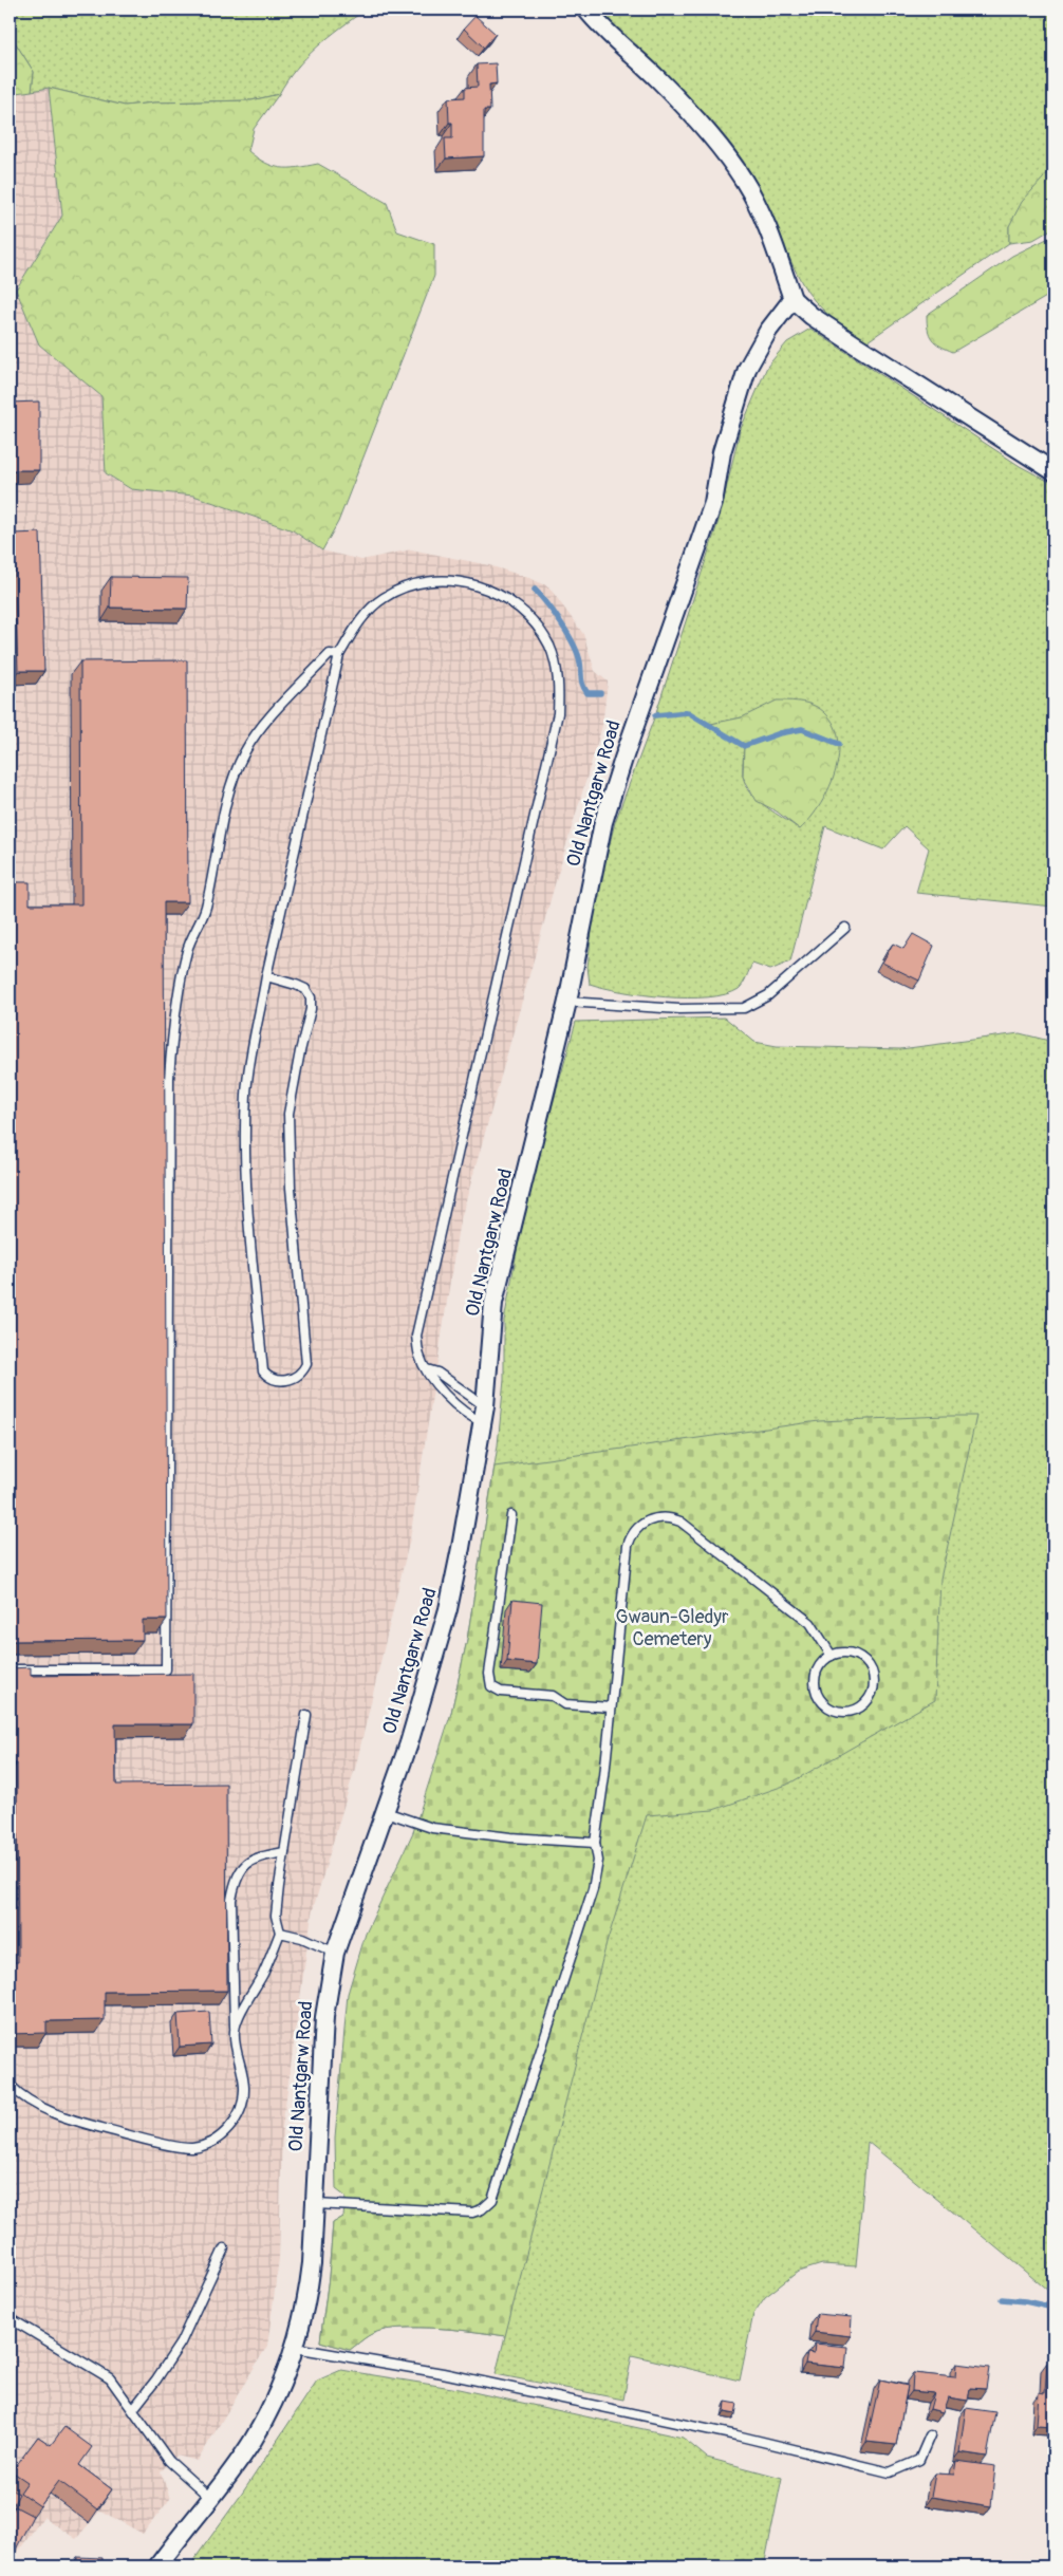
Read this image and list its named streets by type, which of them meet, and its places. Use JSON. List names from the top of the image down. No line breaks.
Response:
{"streets":{"street":["Old Nantgarw Road"]},"parks":["Gwaun-Gledyr Cemetery"]}
